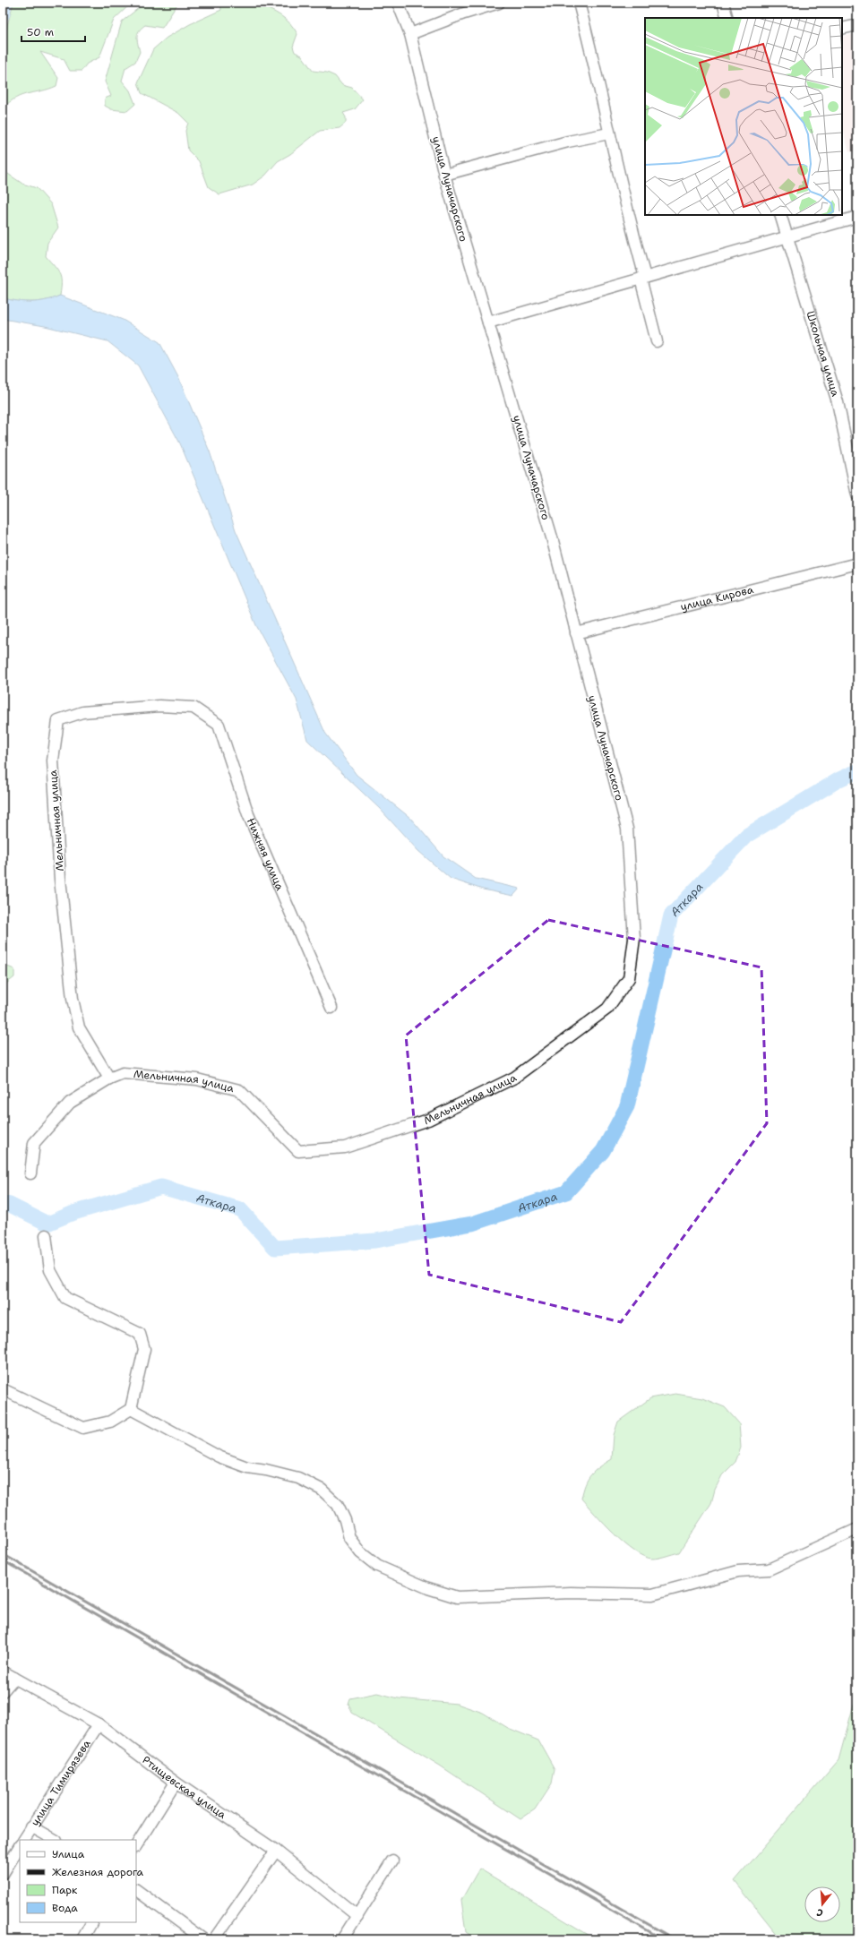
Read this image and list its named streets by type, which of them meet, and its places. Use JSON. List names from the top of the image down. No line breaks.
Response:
{"streets":{"street":["улица Луначарского","Школьная улица","улица Кирова","Мельничная улица","Нижняя улица","улица Тимирязева","Ртищевская улица"]},"crossings":[["улица Луначарского","улица Кирова"],["улица Луначарского","Мельничная улица"],["Мельничная улица","Нижняя улица"],["улица Тимирязева","Ртищевская улица"]],"water":["Аткара"],"legend":["Улица","Железная дорога","Парк","Вода"],"scale_bar":"50 m","north":"bottom"}
